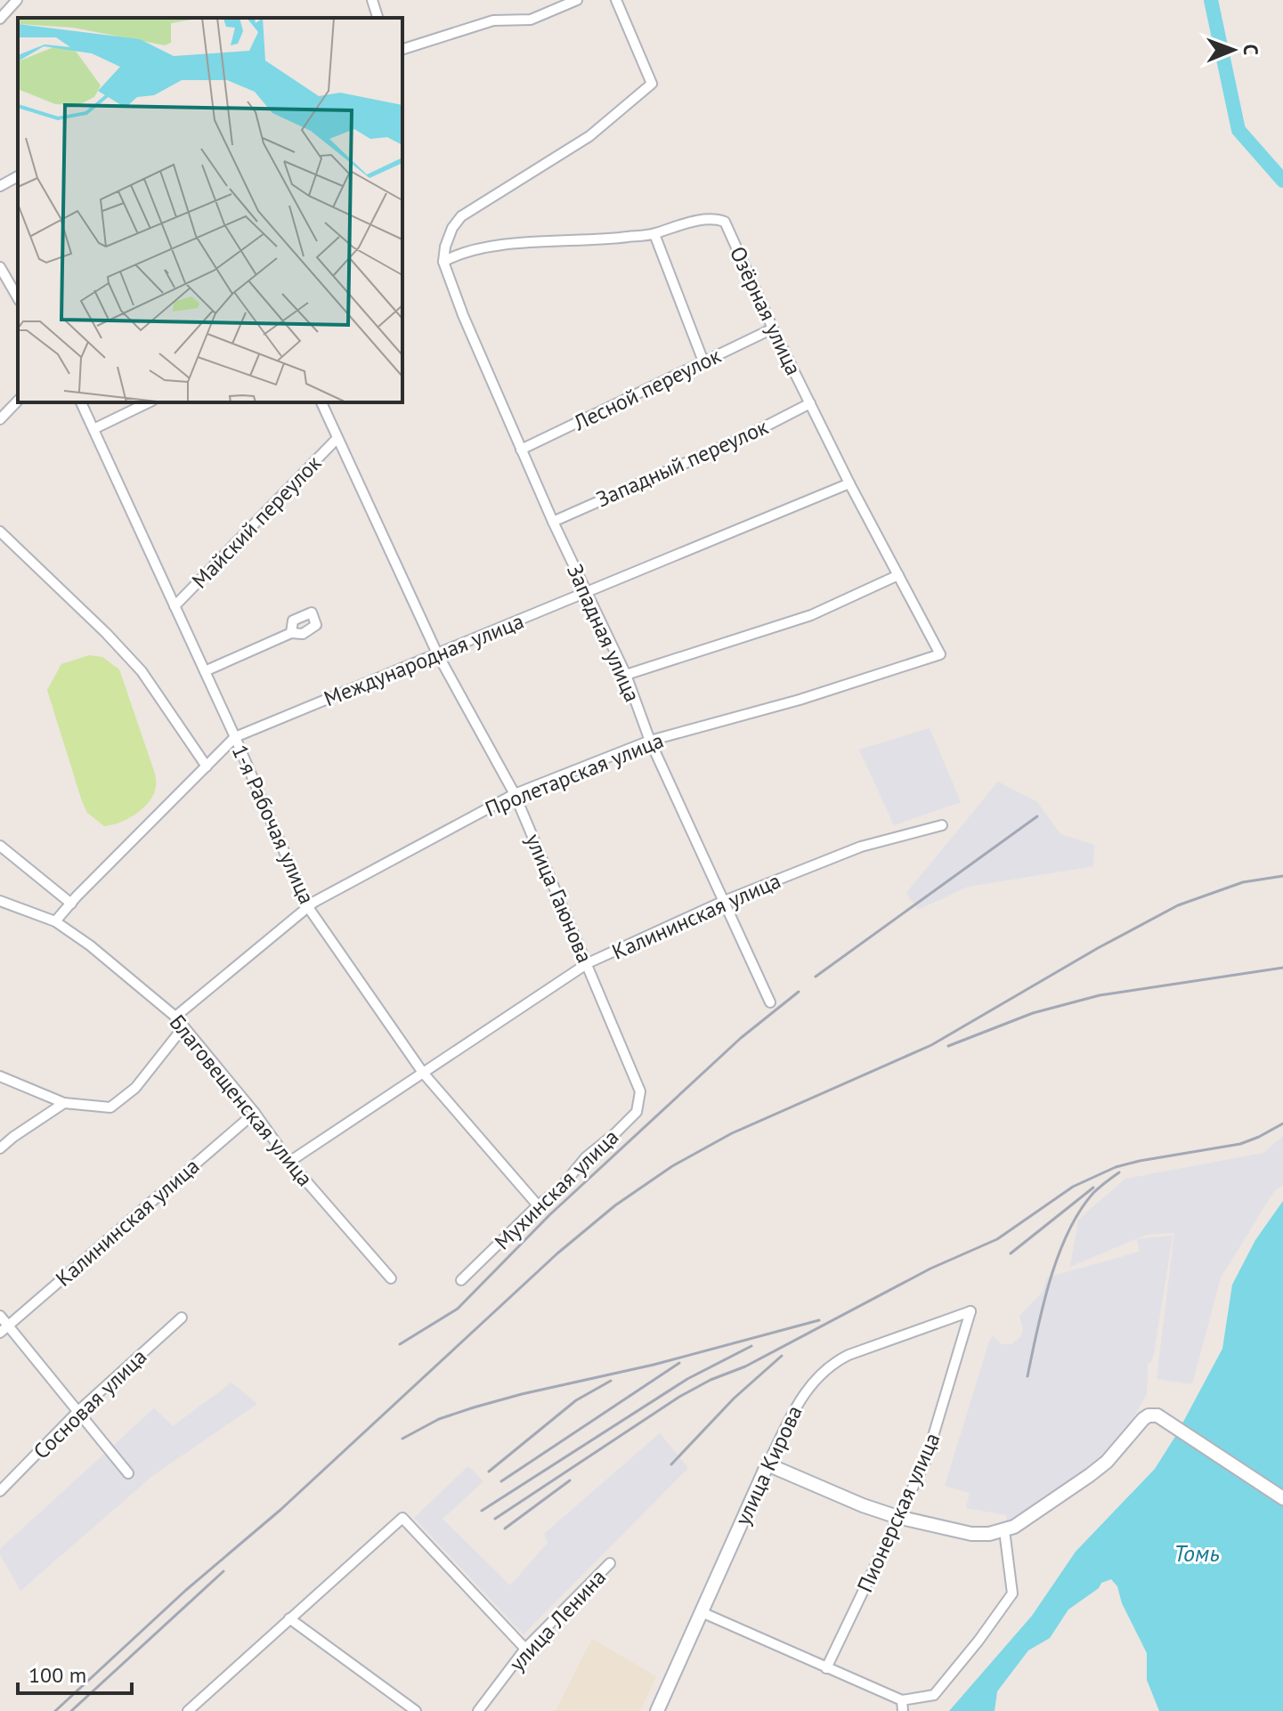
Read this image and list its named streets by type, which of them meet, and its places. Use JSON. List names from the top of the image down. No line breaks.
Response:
{"streets":{"main road":["улица Кирова"],"street":["Озёрная улица","Лесной переулок","Западный переулок","Майский переулок","Западная улица","Международная улица","Пролетарская улица","1-я Рабочая улица","улица Гаюнова","Калининская улица","Благовещенская улица","Мухинская улица","Сосновая улица","Пионерская улица","улица Ленина"]},"crossings":[["Озёрная улица","Лесной переулок"],["Озёрная улица","Западный переулок"],["Озёрная улица","Западная улица"],["Озёрная улица","Международная улица"],["Озёрная улица","Пролетарская улица"],["Лесной переулок","Западная улица"],["Западный переулок","Западная улица"],["Майский переулок","1-я Рабочая улица"],["Майский переулок","улица Гаюнова"],["Западная улица","Международная улица"],["Западная улица","Пролетарская улица"],["Западная улица","Калининская улица"],["Международная улица","1-я Рабочая улица"],["Международная улица","улица Гаюнова"],["Международная улица","Благовещенская улица"],["Пролетарская улица","1-я Рабочая улица"],["Пролетарская улица","улица Гаюнова"],["Пролетарская улица","Благовещенская улица"],["1-я Рабочая улица","Калининская улица"],["1-я Рабочая улица","Мухинская улица"],["улица Гаюнова","Калининская улица"],["улица Гаюнова","Мухинская улица"],["Калининская улица","Благовещенская улица"],["улица Кирова","Пионерская улица"]],"water":["Томь"],"scale_bar":"100 m","north":"right"}
